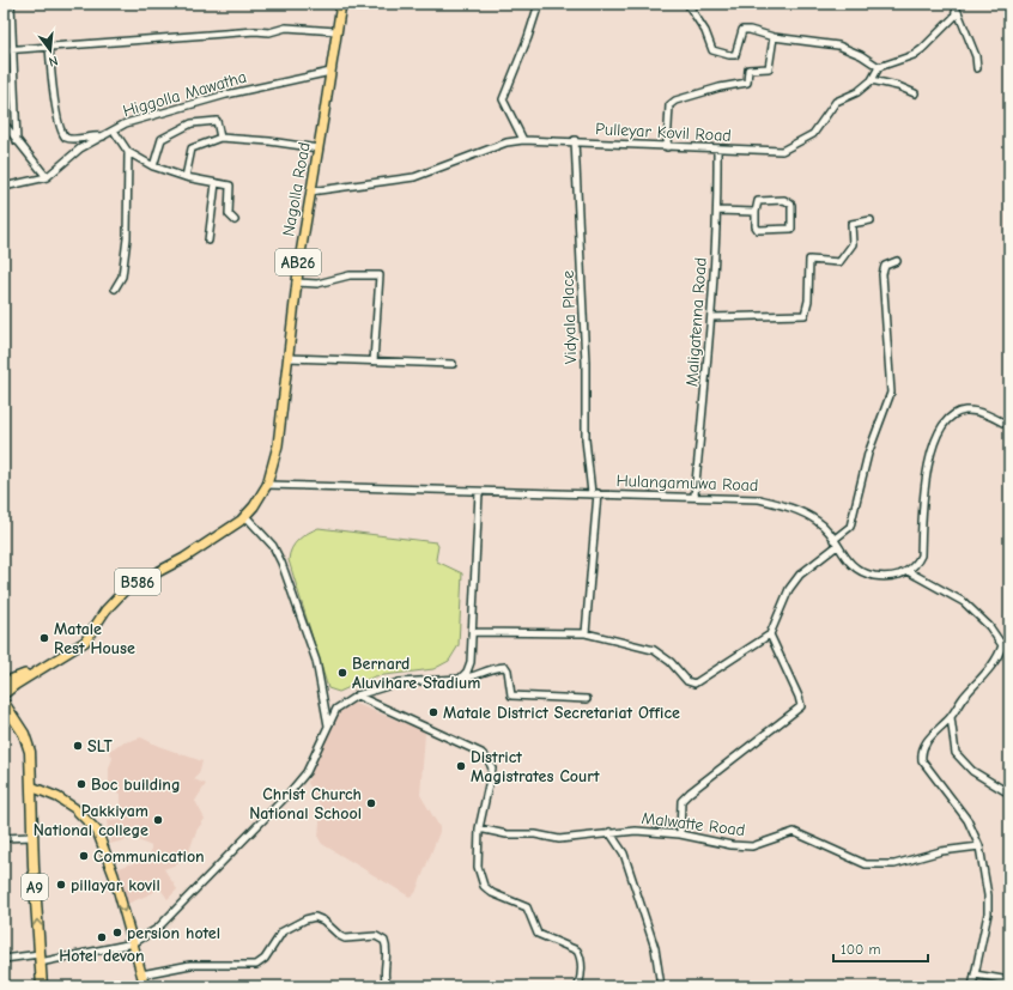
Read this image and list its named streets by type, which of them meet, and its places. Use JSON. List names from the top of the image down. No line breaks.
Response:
{"streets":{"highway":["A9"],"main road":["Nagolla Road","AB26","B586"],"street":["Higgolla Mawatha","Pulleyar Kovil Road","Vidyala Place","Maligatenna Road","Hulangamuwa Road","Malwatte Road"]},"crossings":[["Higgolla Mawatha","Nagolla Road"],["Pulleyar Kovil Road","Nagolla Road"],["Pulleyar Kovil Road","Vidyala Place"],["Pulleyar Kovil Road","Maligatenna Road"],["Nagolla Road","Hulangamuwa Road"],["Nagolla Road","B586"],["Vidyala Place","Hulangamuwa Road"],["Maligatenna Road","Hulangamuwa Road"]],"places":["Matale Rest House","Bernard Aluvihare Stadium","Matale District Secretariat Office","SLT","District Magistrates Court","Boc building","Christ Church National School","Pakkiyam National college","Communication","pillayar kovil","persion hotel","Hotel devon"],"scale_bar":"100 m","north":"bottom"}
